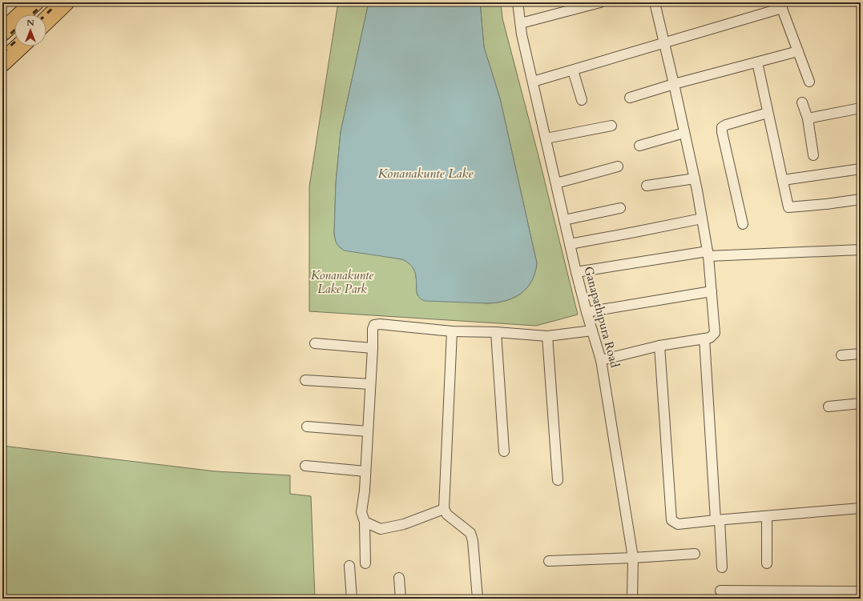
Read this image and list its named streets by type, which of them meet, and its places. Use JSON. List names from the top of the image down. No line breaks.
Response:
{"streets":{"street":["Ganapathipura Road"]},"water":["Konanakunte Lake"],"parks":["Konanakunte Lake Park"],"north":"top"}
